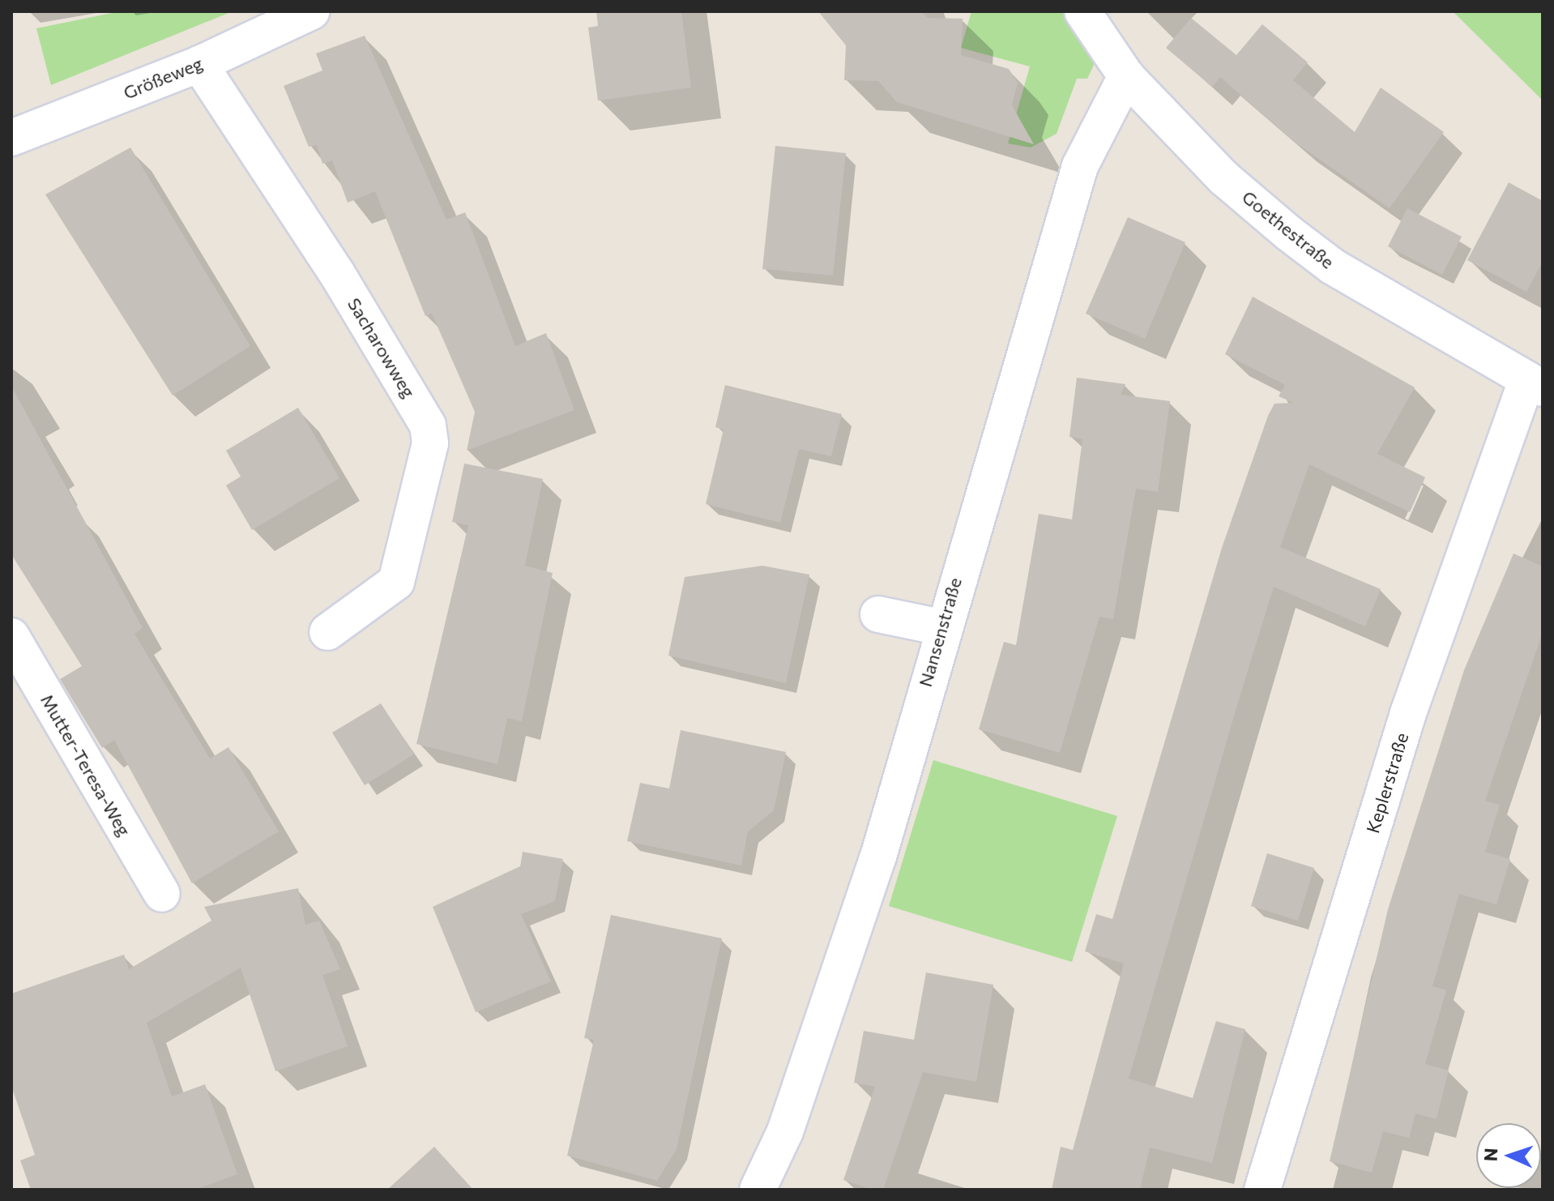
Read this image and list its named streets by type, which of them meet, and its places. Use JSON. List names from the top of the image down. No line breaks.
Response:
{"streets":{"street":["Größeweg","Goethestraße","Sacharowweg","Nansenstraße","Mutter-Teresa-Weg","Keplerstraße"]},"crossings":[["Größeweg","Sacharowweg"],["Goethestraße","Nansenstraße"],["Goethestraße","Keplerstraße"]],"north":"left"}
